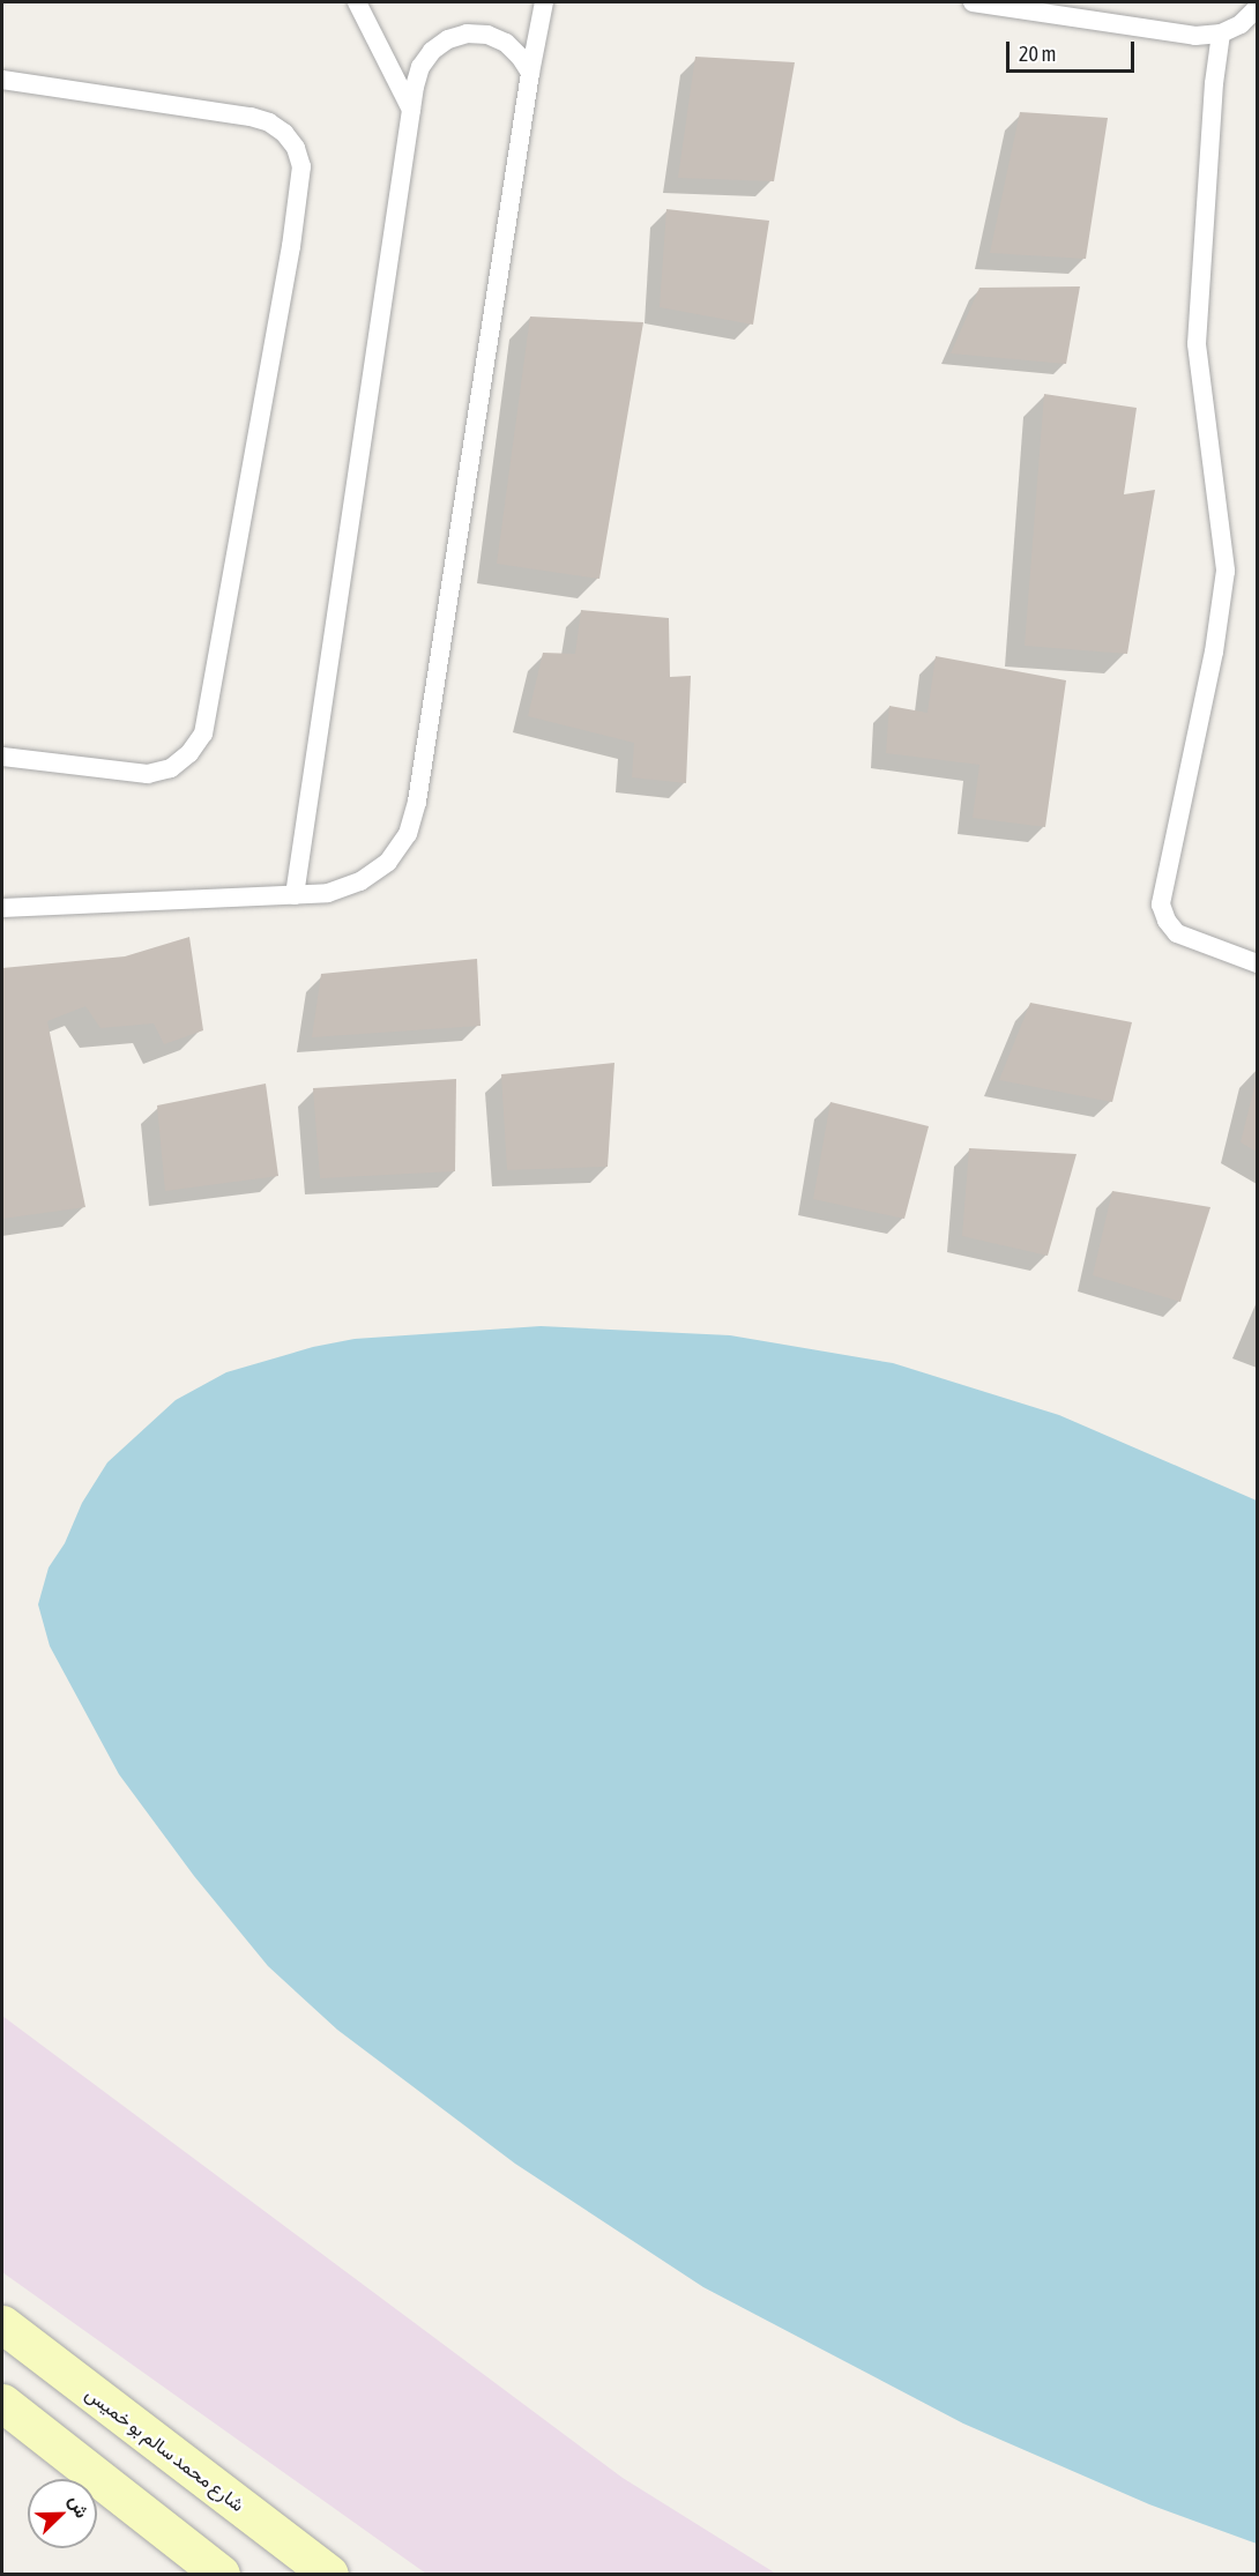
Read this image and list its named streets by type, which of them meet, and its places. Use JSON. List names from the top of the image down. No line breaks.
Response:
{"streets":{"main road":["شارع محمد سالم بو خميس"]},"scale_bar":"20 m","north":"top right"}
